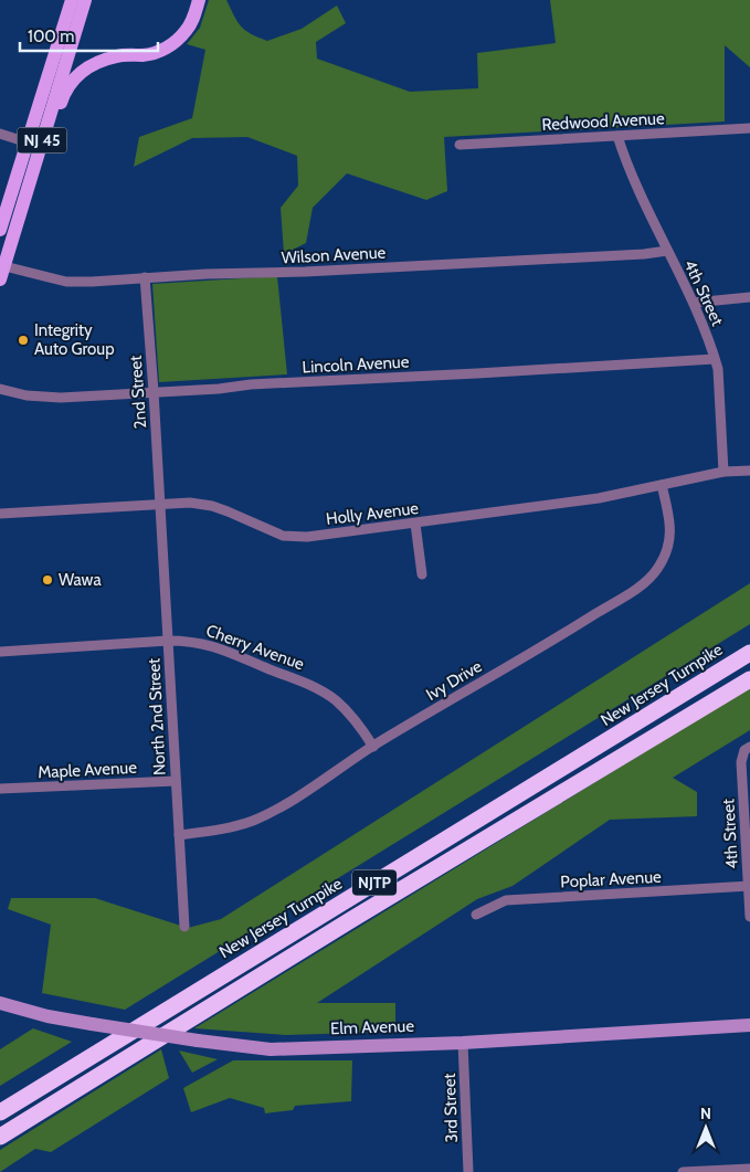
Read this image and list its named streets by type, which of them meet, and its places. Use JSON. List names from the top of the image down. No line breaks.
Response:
{"streets":{"highway":["New Jersey Turnpike","NJTP"],"main road":["NJ 45","Elm Avenue"],"street":["Redwood Avenue","Wilson Avenue","4th Street","Lincoln Avenue","2nd Street","Holly Avenue","Cherry Avenue","Ivy Drive","North 2nd Street","Maple Avenue","Poplar Avenue","3rd Street"]},"crossings":[["Redwood Avenue","4th Street"],["NJ 45","Wilson Avenue"],["Wilson Avenue","4th Street"],["Wilson Avenue","2nd Street"],["4th Street","Lincoln Avenue"],["4th Street","Holly Avenue"],["4th Street","Poplar Avenue"],["Lincoln Avenue","2nd Street"],["2nd Street","Holly Avenue"],["2nd Street","North 2nd Street"],["Holly Avenue","Ivy Drive"],["Holly Avenue","North 2nd Street"],["Cherry Avenue","Ivy Drive"],["Cherry Avenue","North 2nd Street"],["Ivy Drive","North 2nd Street"],["North 2nd Street","Maple Avenue"],["Elm Avenue","3rd Street"]],"places":["Integrity Auto Group","Wawa"],"scale_bar":"100 m","north":"top"}
